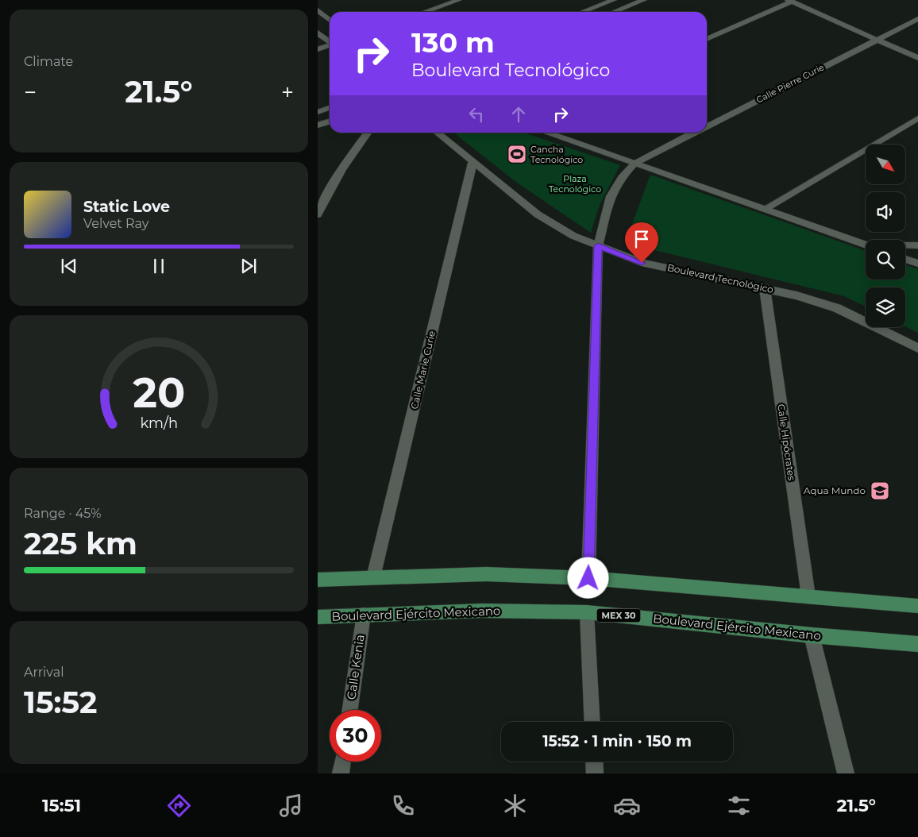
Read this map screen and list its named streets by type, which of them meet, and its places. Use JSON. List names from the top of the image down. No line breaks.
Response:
{"streets":{"main road":["Boulevard Ejército Mexicano","MEX 30"],"street":["Calle Pierre Curie","Boulevard Tecnológico","Calle Marie Curie","Calle Hipócrates","Calle Kenia"]},"crossings":[["Calle Pierre Curie","Boulevard Tecnológico"],["Boulevard Tecnológico","Calle Marie Curie"],["Boulevard Tecnológico","Calle Hipócrates"],["Boulevard Ejército Mexicano","Calle Kenia"]],"parks":["Plaza Tecnológico"],"places":{"sports":["Cancha Tecnológico"],"school or university":["Aqua Mundo"]},"north":"bottom right","page":{"tile":["Climate",["Range · 45%","225 km"],["Arrival","15:52"]],"turn":["130 m","Boulevard Tecnológico"],"heat":["−","21.5°","+"],"song":["Static Love","Velvet Ray"],"limit":"30","trip":"15:52 · 1 min · 150 m","tabs":["15:51","21.5°"],"gauge":["20","km/h"]}}
